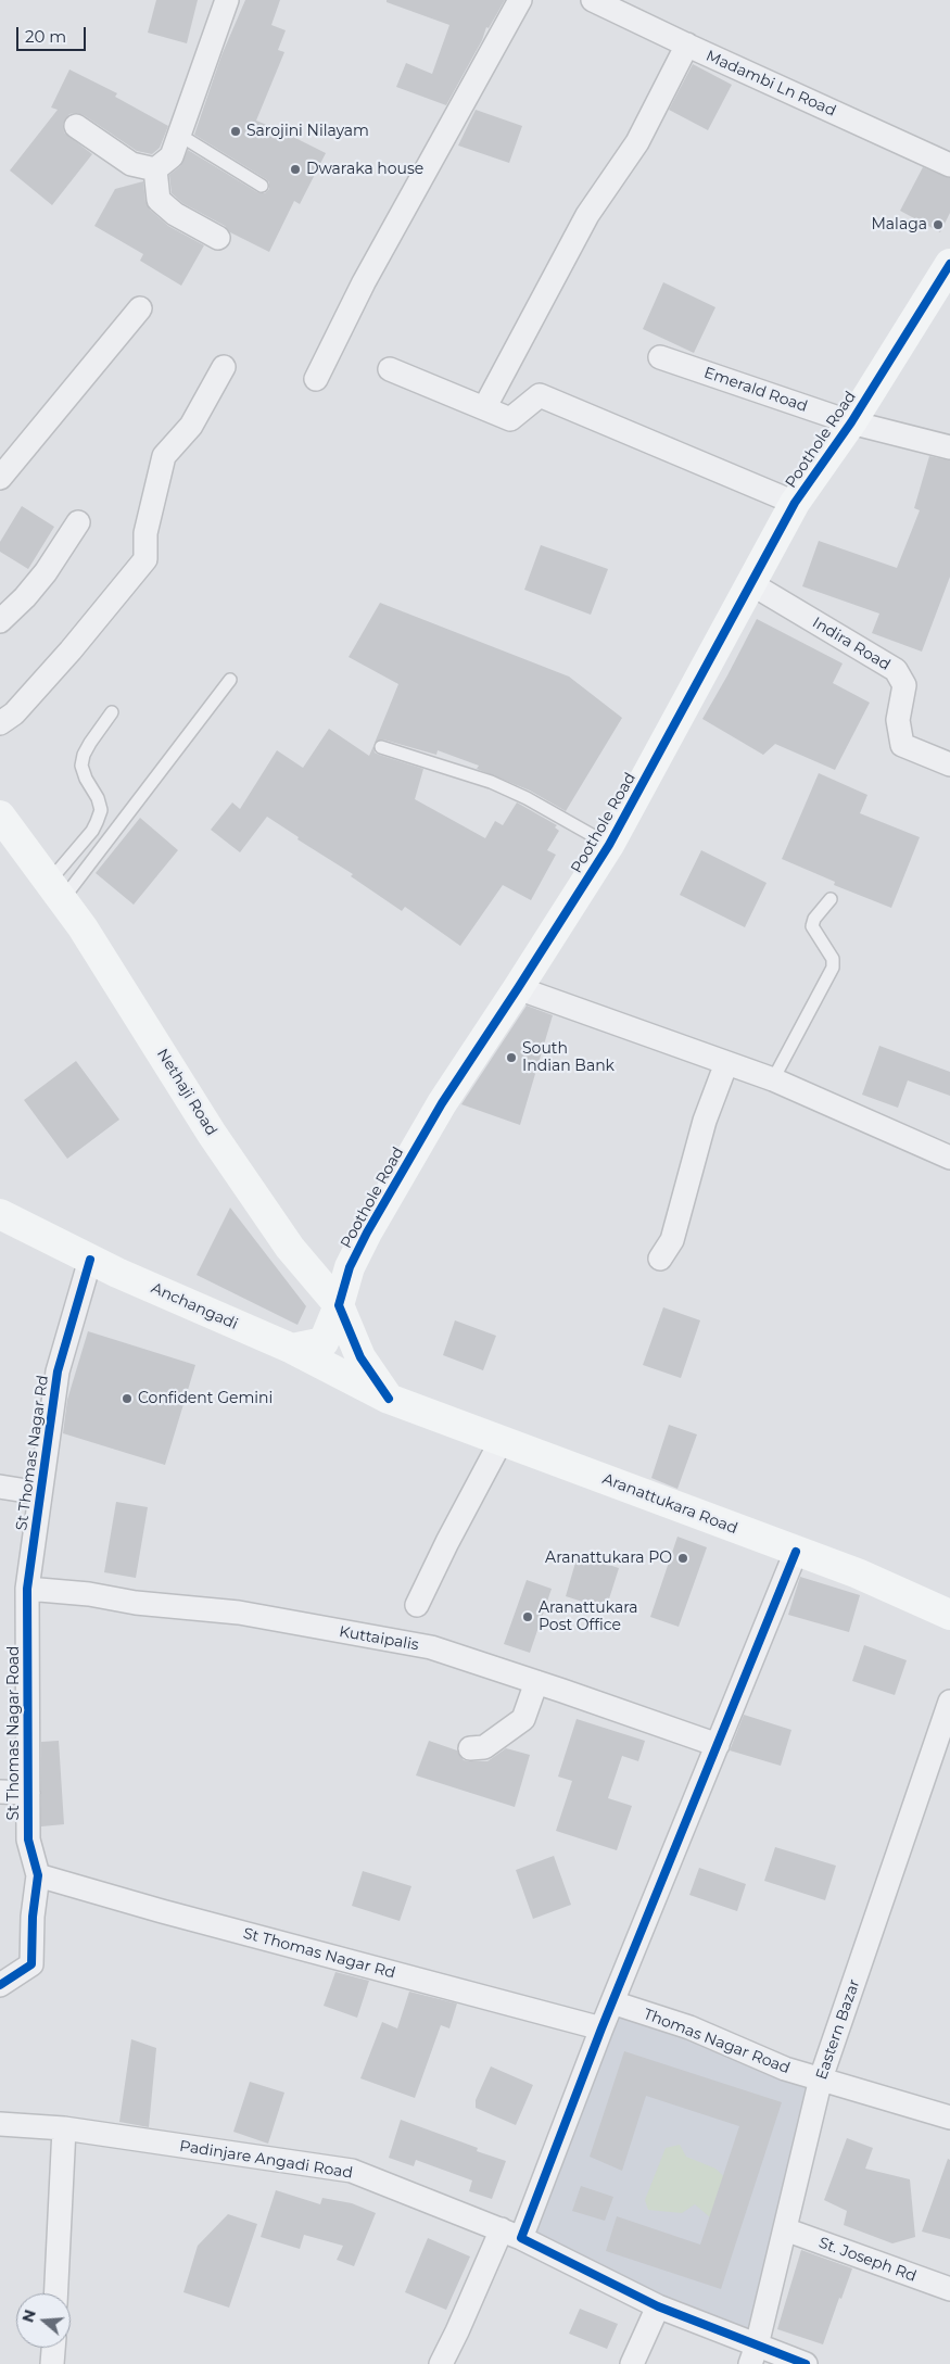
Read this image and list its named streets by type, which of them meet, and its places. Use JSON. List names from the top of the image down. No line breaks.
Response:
{"streets":{"street":["Madambi Ln Road","Emerald Road","Poothole Road","Indira Road","Nethaji Road","Anchangadi","St Thomas Nagar Rd","Aranattukara Road","Kuttaipalis","St Thomas Nagar Road","Eastern Bazar","Thomas Nagar Road","Padinjare Angadi Road","St. Joseph Rd"]},"crossings":[["Emerald Road","Poothole Road"],["Poothole Road","Indira Road"],["Poothole Road","Nethaji Road"],["Anchangadi","St Thomas Nagar Rd"],["Anchangadi","Aranattukara Road"],["St Thomas Nagar Rd","Kuttaipalis"],["St Thomas Nagar Rd","St Thomas Nagar Road"],["Kuttaipalis","St Thomas Nagar Road"],["Eastern Bazar","Thomas Nagar Road"],["Eastern Bazar","Padinjare Angadi Road"],["Eastern Bazar","St. Joseph Rd"]],"places":["Sarojini Nilayam","Dwaraka house","Malaga","South Indian Bank","Confident Gemini","Aranattukara PO","Aranattukara Post Office"],"scale_bar":"20 m","north":"left"}
